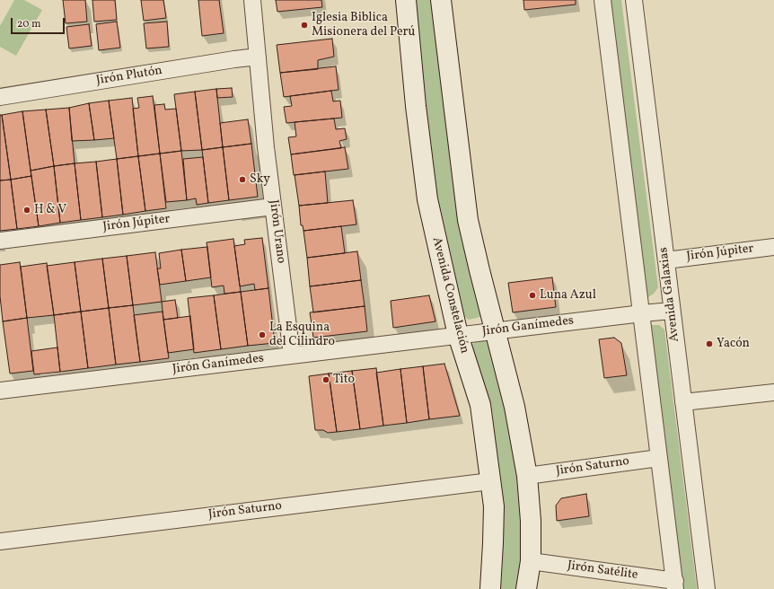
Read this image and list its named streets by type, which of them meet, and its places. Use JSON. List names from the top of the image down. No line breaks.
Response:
{"streets":{"street":["Jirón Plutón","Jirón Júpiter","Jirón Urano","Avenida Galaxias","Avenida Constelación","Jirón Ganímedes","Jirón Saturno","Jirón Satélite"]},"crossings":[["Jirón Plutón","Jirón Urano"],["Jirón Júpiter","Jirón Urano"],["Jirón Júpiter","Avenida Galaxias"],["Jirón Urano","Jirón Ganímedes"],["Avenida Galaxias","Jirón Ganímedes"],["Avenida Constelación","Jirón Ganímedes"],["Avenida Constelación","Jirón Saturno"]],"places":["Iglesia Biblica Misionera del Perú","Sky","H & V","Luna Azul","La Esquina del Cilindro","Yacón","Tito"],"scale_bar":"20 m"}
